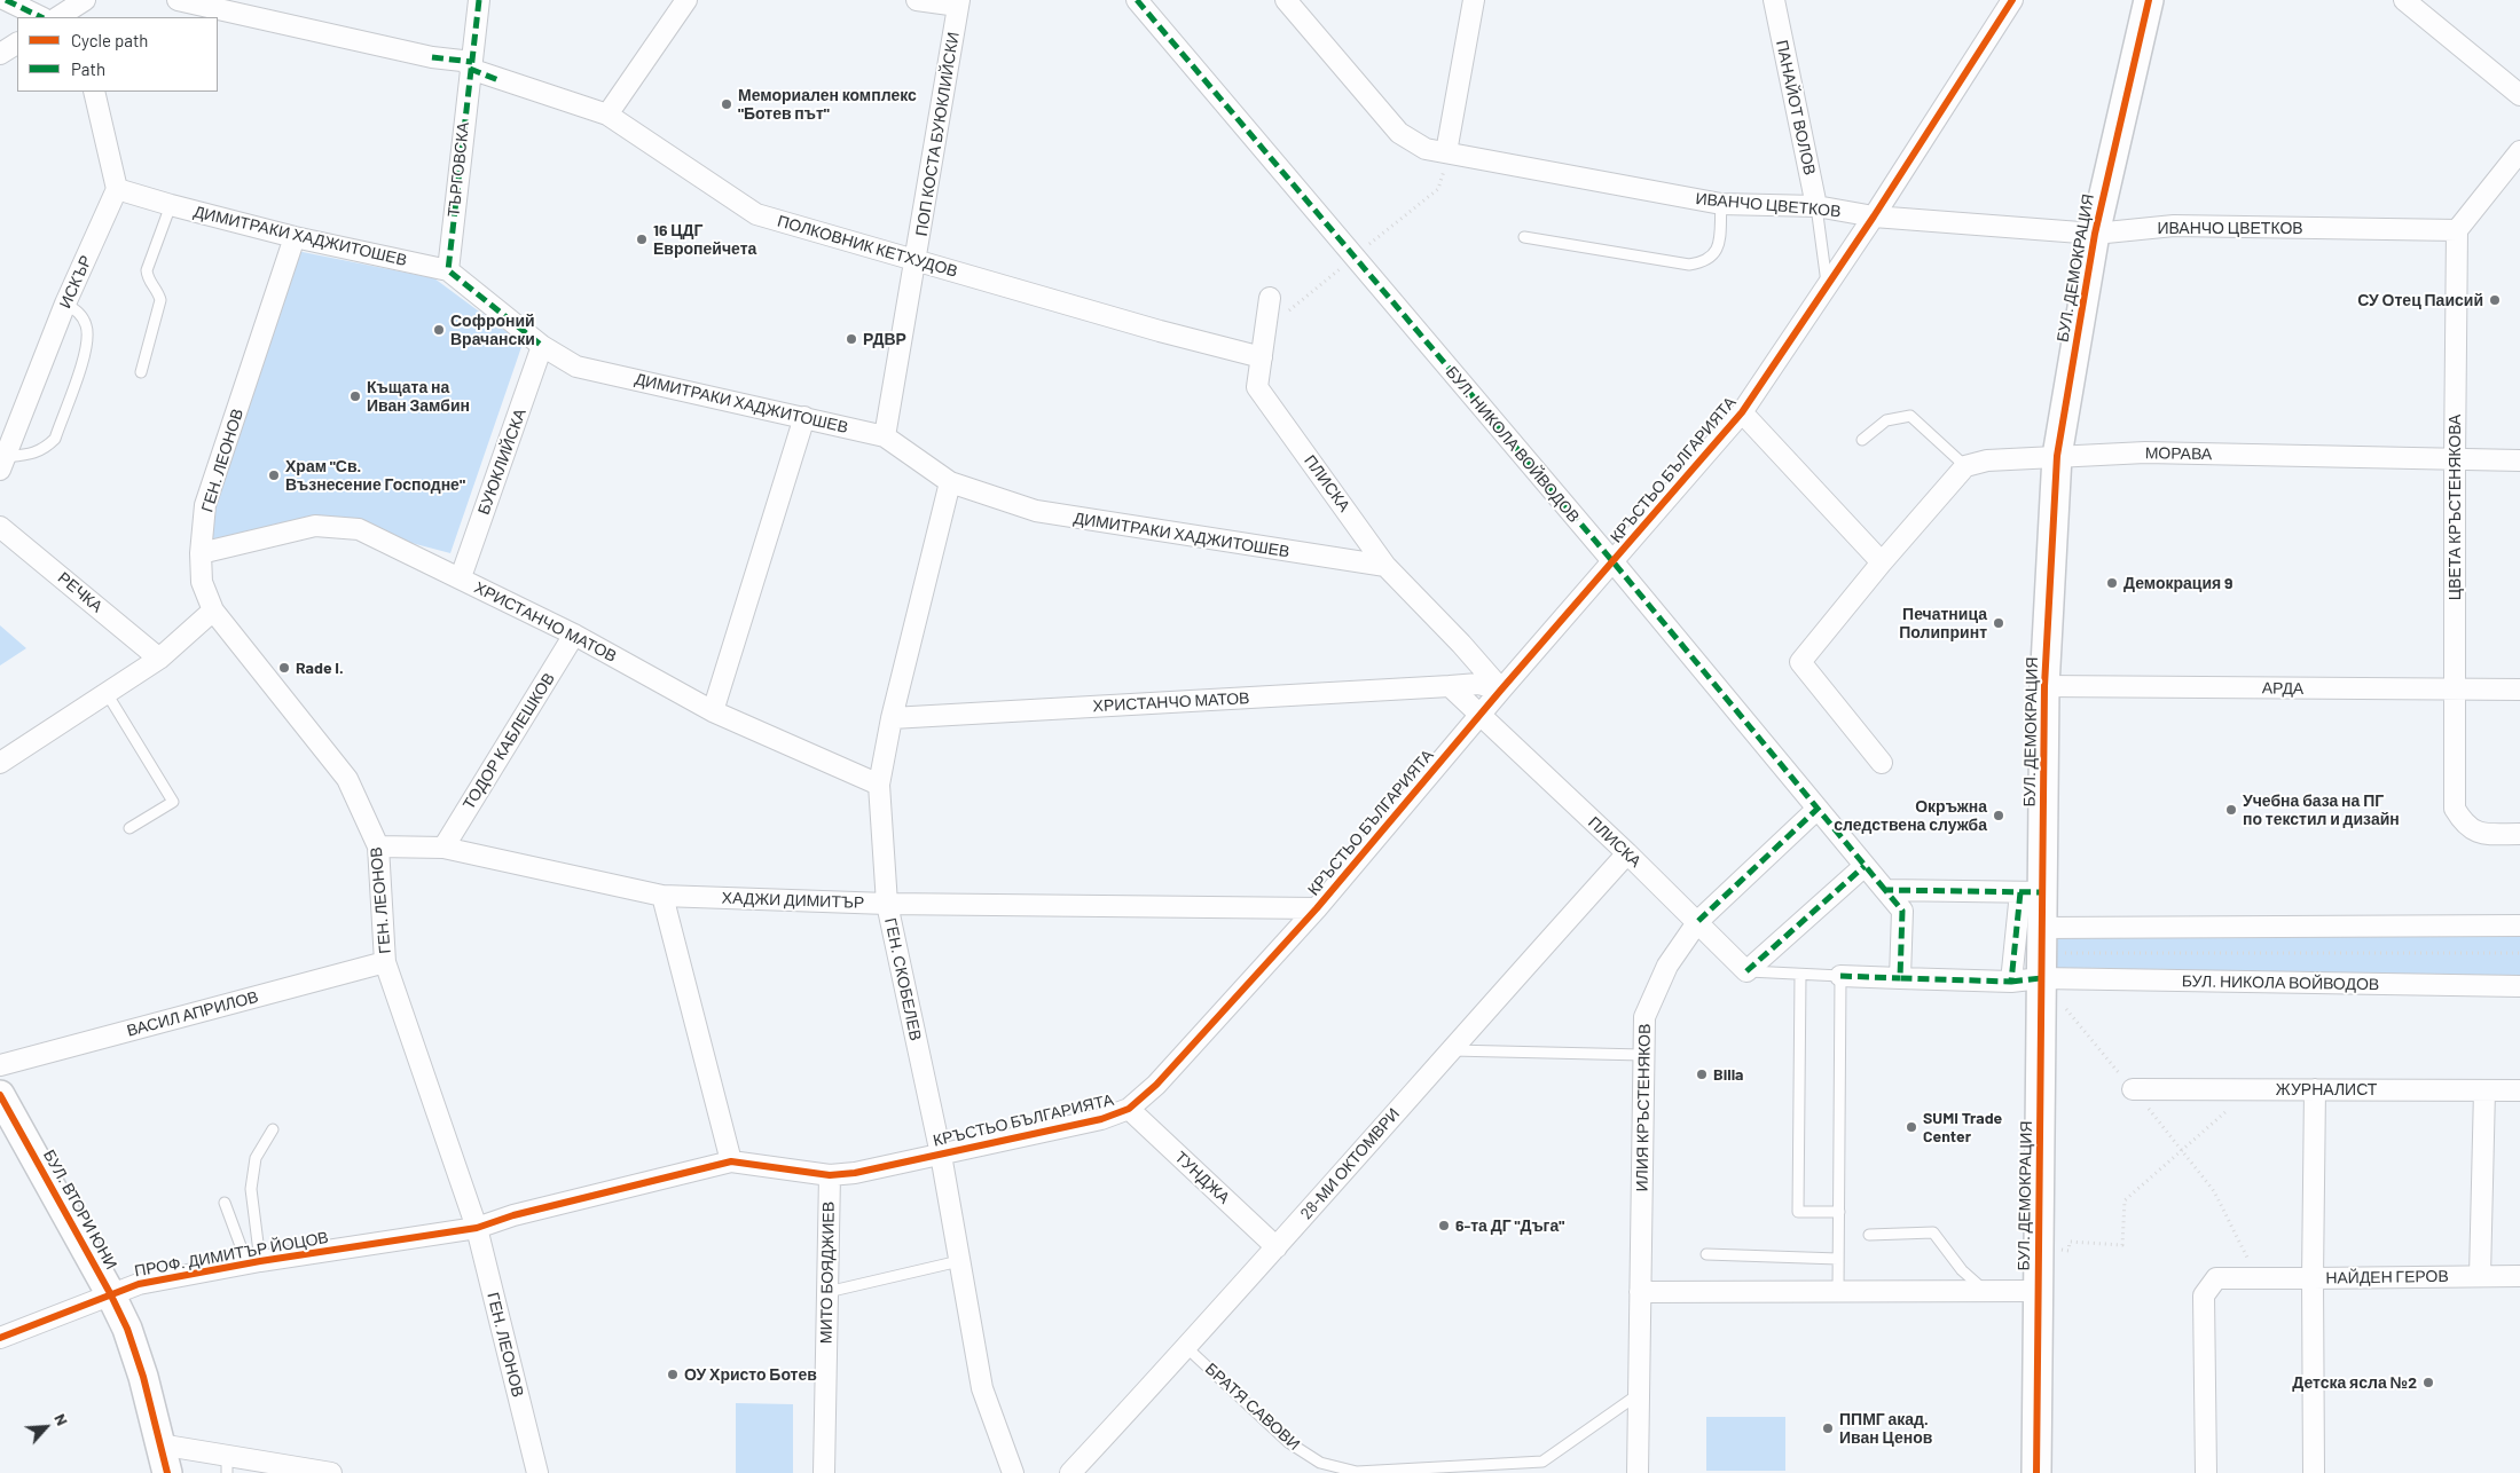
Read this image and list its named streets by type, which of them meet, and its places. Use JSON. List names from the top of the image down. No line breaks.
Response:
{"streets":{"street":["ПАНАЙОТ ВОЛОВ","ПОП КОСТА БУЮКЛИЙСКИ","ТЪРГОВСКА","ИВАНЧО ЦВЕТКОВ","ДИМИТРАКИ ХАДЖИТОШЕВ","ПОЛКОВНИК КЕТХУДОВ","БУЛ. ДЕМОКРАЦИЯ","ИСКЪР","БУЛ. НИКОЛА ВОЙВОДОВ","МОРАВА","ГЕН. ЛЕОНОВ","БУЮКЛИЙСКА","КРЪСТЬО БЪЛГАРИЯТА","ПЛИСКА","ЦВЕТА КРЪСТЕНЯКОВА","РЕЧКА","ХРИСТАНЧО МАТОВ","АРДА","ТОДОР КАБЛЕШКОВ","ХАДЖИ ДИМИТЪР","ГЕН. СКОБЕЛЕВ","ВАСИЛ АПРИЛОВ","ЖУРНАЛИСТ","ИЛИЯ КРЪСТЕНЯКОВ","28-МИ ОКТОМВРИ","ТУНДЖА","БУЛ. ВТОРИ ЮНИ","ПРОФ. ДИМИТЪР ЙОЦОВ","МИТО БОЯДЖИЕВ","НАЙДЕН ГЕРОВ"],"lane":["БРАТЯ САВОВИ"]},"crossings":[["ПАНАЙОТ ВОЛОВ","ИВАНЧО ЦВЕТКОВ"],["ПАНАЙОТ ВОЛОВ","КРЪСТЬО БЪЛГАРИЯТА"],["ПОП КОСТА БУЮКЛИЙСКИ","ДИМИТРАКИ ХАДЖИТОШЕВ"],["ПОП КОСТА БУЮКЛИЙСКИ","ПОЛКОВНИК КЕТХУДОВ"],["ТЪРГОВСКА","ДИМИТРАКИ ХАДЖИТОШЕВ"],["ТЪРГОВСКА","ПОЛКОВНИК КЕТХУДОВ"],["ИВАНЧО ЦВЕТКОВ","БУЛ. ДЕМОКРАЦИЯ"],["ИВАНЧО ЦВЕТКОВ","КРЪСТЬО БЪЛГАРИЯТА"],["ИВАНЧО ЦВЕТКОВ","ЦВЕТА КРЪСТЕНЯКОВА"],["ДИМИТРАКИ ХАДЖИТОШЕВ","ИСКЪР"],["ДИМИТРАКИ ХАДЖИТОШЕВ","ГЕН. ЛЕОНОВ"],["ДИМИТРАКИ ХАДЖИТОШЕВ","БУЮКЛИЙСКА"],["ДИМИТРАКИ ХАДЖИТОШЕВ","ПЛИСКА"],["ДИМИТРАКИ ХАДЖИТОШЕВ","ГЕН. СКОБЕЛЕВ"],["ПОЛКОВНИК КЕТХУДОВ","ПЛИСКА"],["БУЛ. ДЕМОКРАЦИЯ","БУЛ. НИКОЛА ВОЙВОДОВ"],["БУЛ. ДЕМОКРАЦИЯ","МОРАВА"],["БУЛ. ДЕМОКРАЦИЯ","АРДА"],["БУЛ. НИКОЛА ВОЙВОДОВ","КРЪСТЬО БЪЛГАРИЯТА"],["БУЛ. НИКОЛА ВОЙВОДОВ","ИЛИЯ КРЪСТЕНЯКОВ"],["МОРАВА","ЦВЕТА КРЪСТЕНЯКОВА"],["ГЕН. ЛЕОНОВ","КРЪСТЬО БЪЛГАРИЯТА"],["ГЕН. ЛЕОНОВ","ХРИСТАНЧО МАТОВ"],["ГЕН. ЛЕОНОВ","ХАДЖИ ДИМИТЪР"],["ГЕН. ЛЕОНОВ","ВАСИЛ АПРИЛОВ"],["ГЕН. ЛЕОНОВ","ПРОФ. ДИМИТЪР ЙОЦОВ"],["БУЮКЛИЙСКА","ХРИСТАНЧО МАТОВ"],["КРЪСТЬО БЪЛГАРИЯТА","ПЛИСКА"],["КРЪСТЬО БЪЛГАРИЯТА","ХРИСТАНЧО МАТОВ"],["КРЪСТЬО БЪЛГАРИЯТА","ХАДЖИ ДИМИТЪР"],["КРЪСТЬО БЪЛГАРИЯТА","ГЕН. СКОБЕЛЕВ"],["КРЪСТЬО БЪЛГАРИЯТА","ТУНДЖА"],["КРЪСТЬО БЪЛГАРИЯТА","ПРОФ. ДИМИТЪР ЙОЦОВ"],["КРЪСТЬО БЪЛГАРИЯТА","МИТО БОЯДЖИЕВ"],["ПЛИСКА","ХРИСТАНЧО МАТОВ"],["ПЛИСКА","ИЛИЯ КРЪСТЕНЯКОВ"],["ПЛИСКА","28-МИ ОКТОМВРИ"],["ЦВЕТА КРЪСТЕНЯКОВА","АРДА"],["ХРИСТАНЧО МАТОВ","ТОДОР КАБЛЕШКОВ"],["ХРИСТАНЧО МАТОВ","ГЕН. СКОБЕЛЕВ"],["ТОДОР КАБЛЕШКОВ","ХАДЖИ ДИМИТЪР"],["ХАДЖИ ДИМИТЪР","ГЕН. СКОБЕЛЕВ"],["ИЛИЯ КРЪСТЕНЯКОВ","БРАТЯ САВОВИ"],["28-МИ ОКТОМВРИ","ТУНДЖА"],["28-МИ ОКТОМВРИ","БРАТЯ САВОВИ"],["БУЛ. ВТОРИ ЮНИ","ПРОФ. ДИМИТЪР ЙОЦОВ"]],"places":["Мемориален комплекс \"Ботев път\"","16 ЦДГ Европейчета","СУ Отец Паисий","Софроний Врачански","РДВР","Къщата на Иван Замбин","Храм \"Св. Възнесение Господне\"","Демокрация 9","Печатница Полипринт","Rade I.","Учебна база на ПГ по текстил и дизайн","Окръжна следствена служба","Billa","SUMI Trade Center","6-та ДГ \"Дъга\"","ОУ Христо Ботев","Детска ясла №2","ППМГ акад. Иван Ценов"],"legend":["Cycle path","Path"],"north":"top right"}
